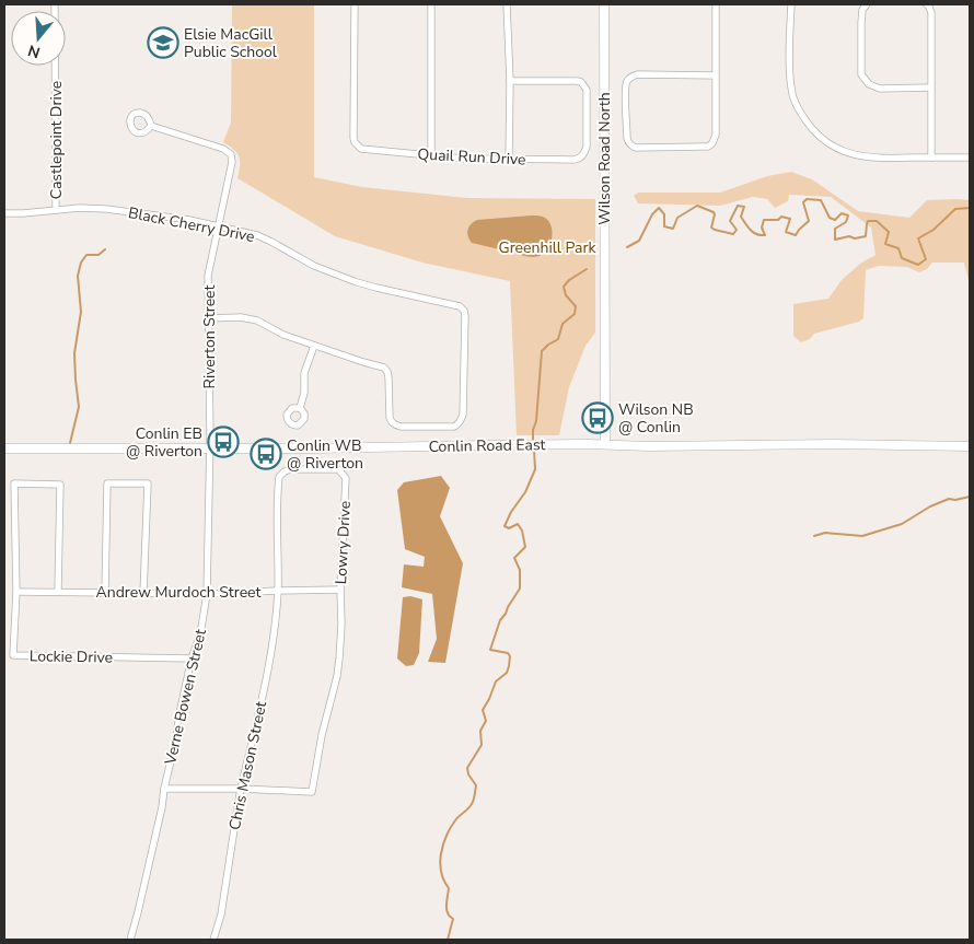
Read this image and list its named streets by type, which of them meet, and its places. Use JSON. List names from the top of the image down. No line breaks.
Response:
{"streets":{"street":["Castlepoint Drive","Quail Run Drive","Wilson Road North","Black Cherry Drive","Riverton Street","Conlin Road East","Lowry Drive","Andrew Murdoch Street","Lockie Drive","Verne Bowen Street","Chris Mason Street"]},"crossings":[["Castlepoint Drive","Black Cherry Drive"],["Wilson Road North","Conlin Road East"],["Black Cherry Drive","Riverton Street"],["Riverton Street","Conlin Road East"],["Riverton Street","Verne Bowen Street"],["Conlin Road East","Verne Bowen Street"],["Lowry Drive","Andrew Murdoch Street"],["Lowry Drive","Chris Mason Street"],["Andrew Murdoch Street","Lockie Drive"],["Andrew Murdoch Street","Verne Bowen Street"],["Andrew Murdoch Street","Chris Mason Street"],["Lockie Drive","Verne Bowen Street"]],"parks":["Greenhill Park"],"places":{"school or university":["Elsie MacGill Public School"],"bus stop":["Wilson NB @ Conlin","Conlin EB @ Riverton","Conlin WB @ Riverton"]},"north":"bottom"}
